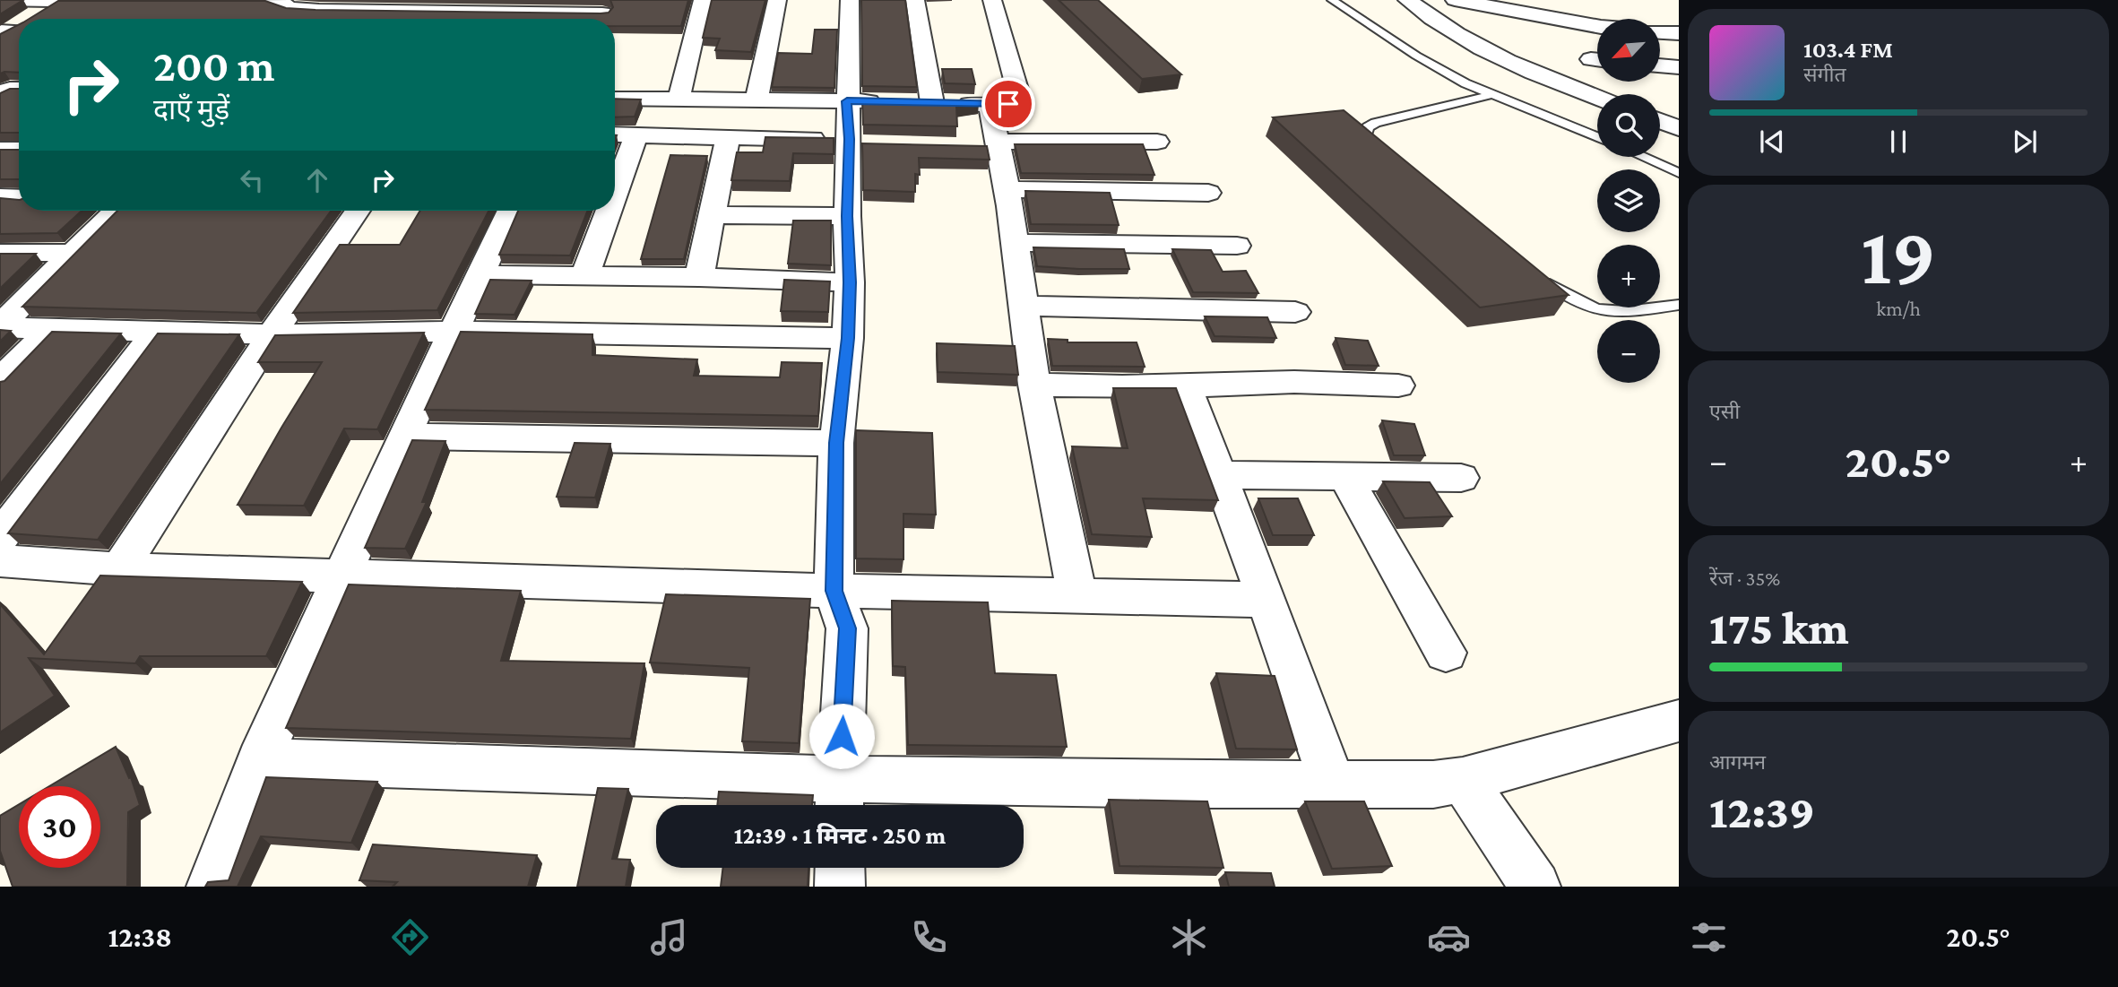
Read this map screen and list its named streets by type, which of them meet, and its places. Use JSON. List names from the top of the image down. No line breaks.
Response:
{"north":"bottom left","page":{"map_buttons":["+","−"],"turn":["200 m","दाएँ मुड़ें"],"song":["103.4 FM","संगीत"],"tile":[["19","km/h"],"एसी",["रेंज · 35%","175 km"],["आगमन","12:39"]],"heat":["−","20.5°","+"],"limit":"30","trip":"12:39 · 1 मिनट · 250 m","tabs":["12:38","20.5°"]}}
